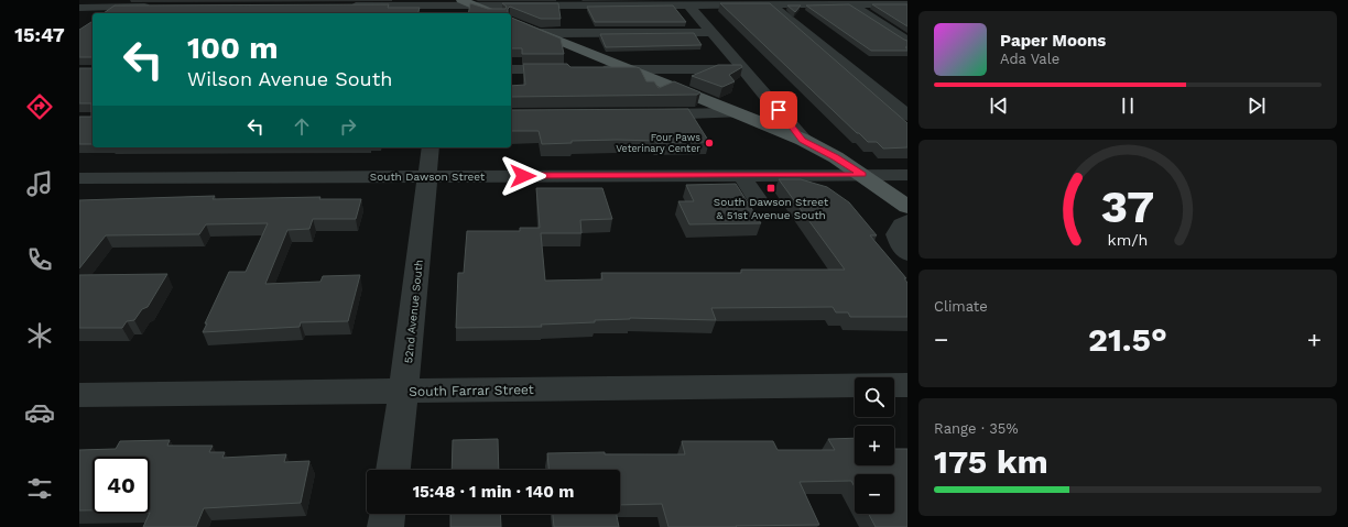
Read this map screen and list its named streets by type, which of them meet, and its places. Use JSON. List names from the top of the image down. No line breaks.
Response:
{"streets":{"street":["South Dawson Street","52nd Avenue South","South Farrar Street"]},"crossings":[["South Dawson Street","52nd Avenue South"],["52nd Avenue South","South Farrar Street"]],"places":{"other":["Four Paws Veterinary Center"],"transit":["South Dawson Street & 51st Avenue South"]},"page":{"tabs":"15:47","turn":["100 m","Wilson Avenue South"],"song":["Paper Moons","Ada Vale"],"tile":["Climate",["Range · 35%","175 km"]],"heat":["−","21.5°","+"],"map_buttons":["+","−"],"limit":"40","trip":"15:48 · 1 min · 140 m","gauge":["37","km/h"]}}
